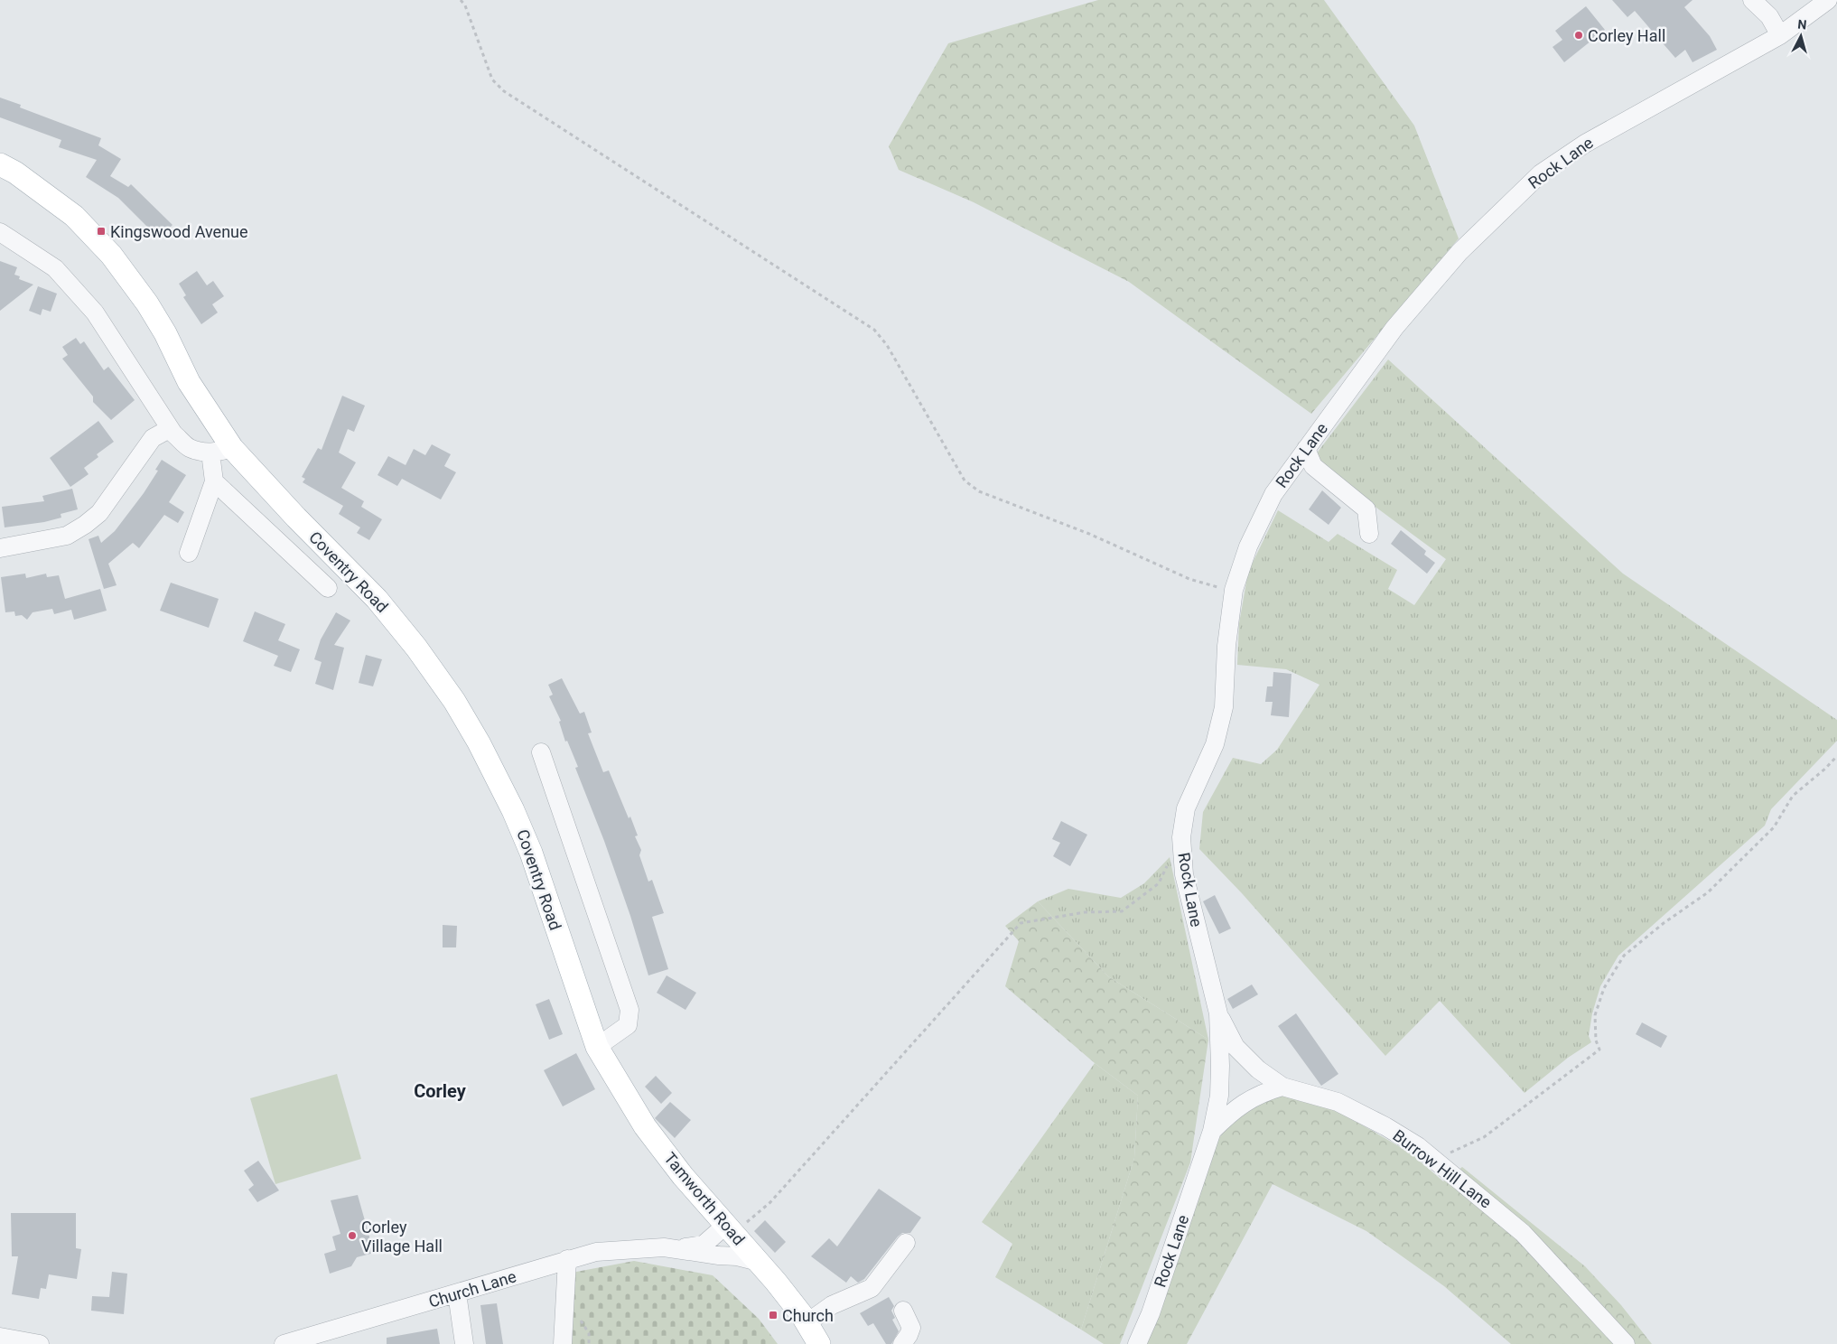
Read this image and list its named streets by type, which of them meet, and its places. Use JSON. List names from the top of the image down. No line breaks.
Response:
{"streets":{"main road":["Coventry Road","Tamworth Road"],"street":["Rock Lane","Burrow Hill Lane","Church Lane"]},"crossings":[["Rock Lane","Burrow Hill Lane"],["Coventry Road","Tamworth Road"],["Tamworth Road","Church Lane"]],"districts":["Corley"],"places":{"other":["Corley Hall","Corley Village Hall"],"transit":["Kingswood Avenue","Church"]},"north":"top"}
